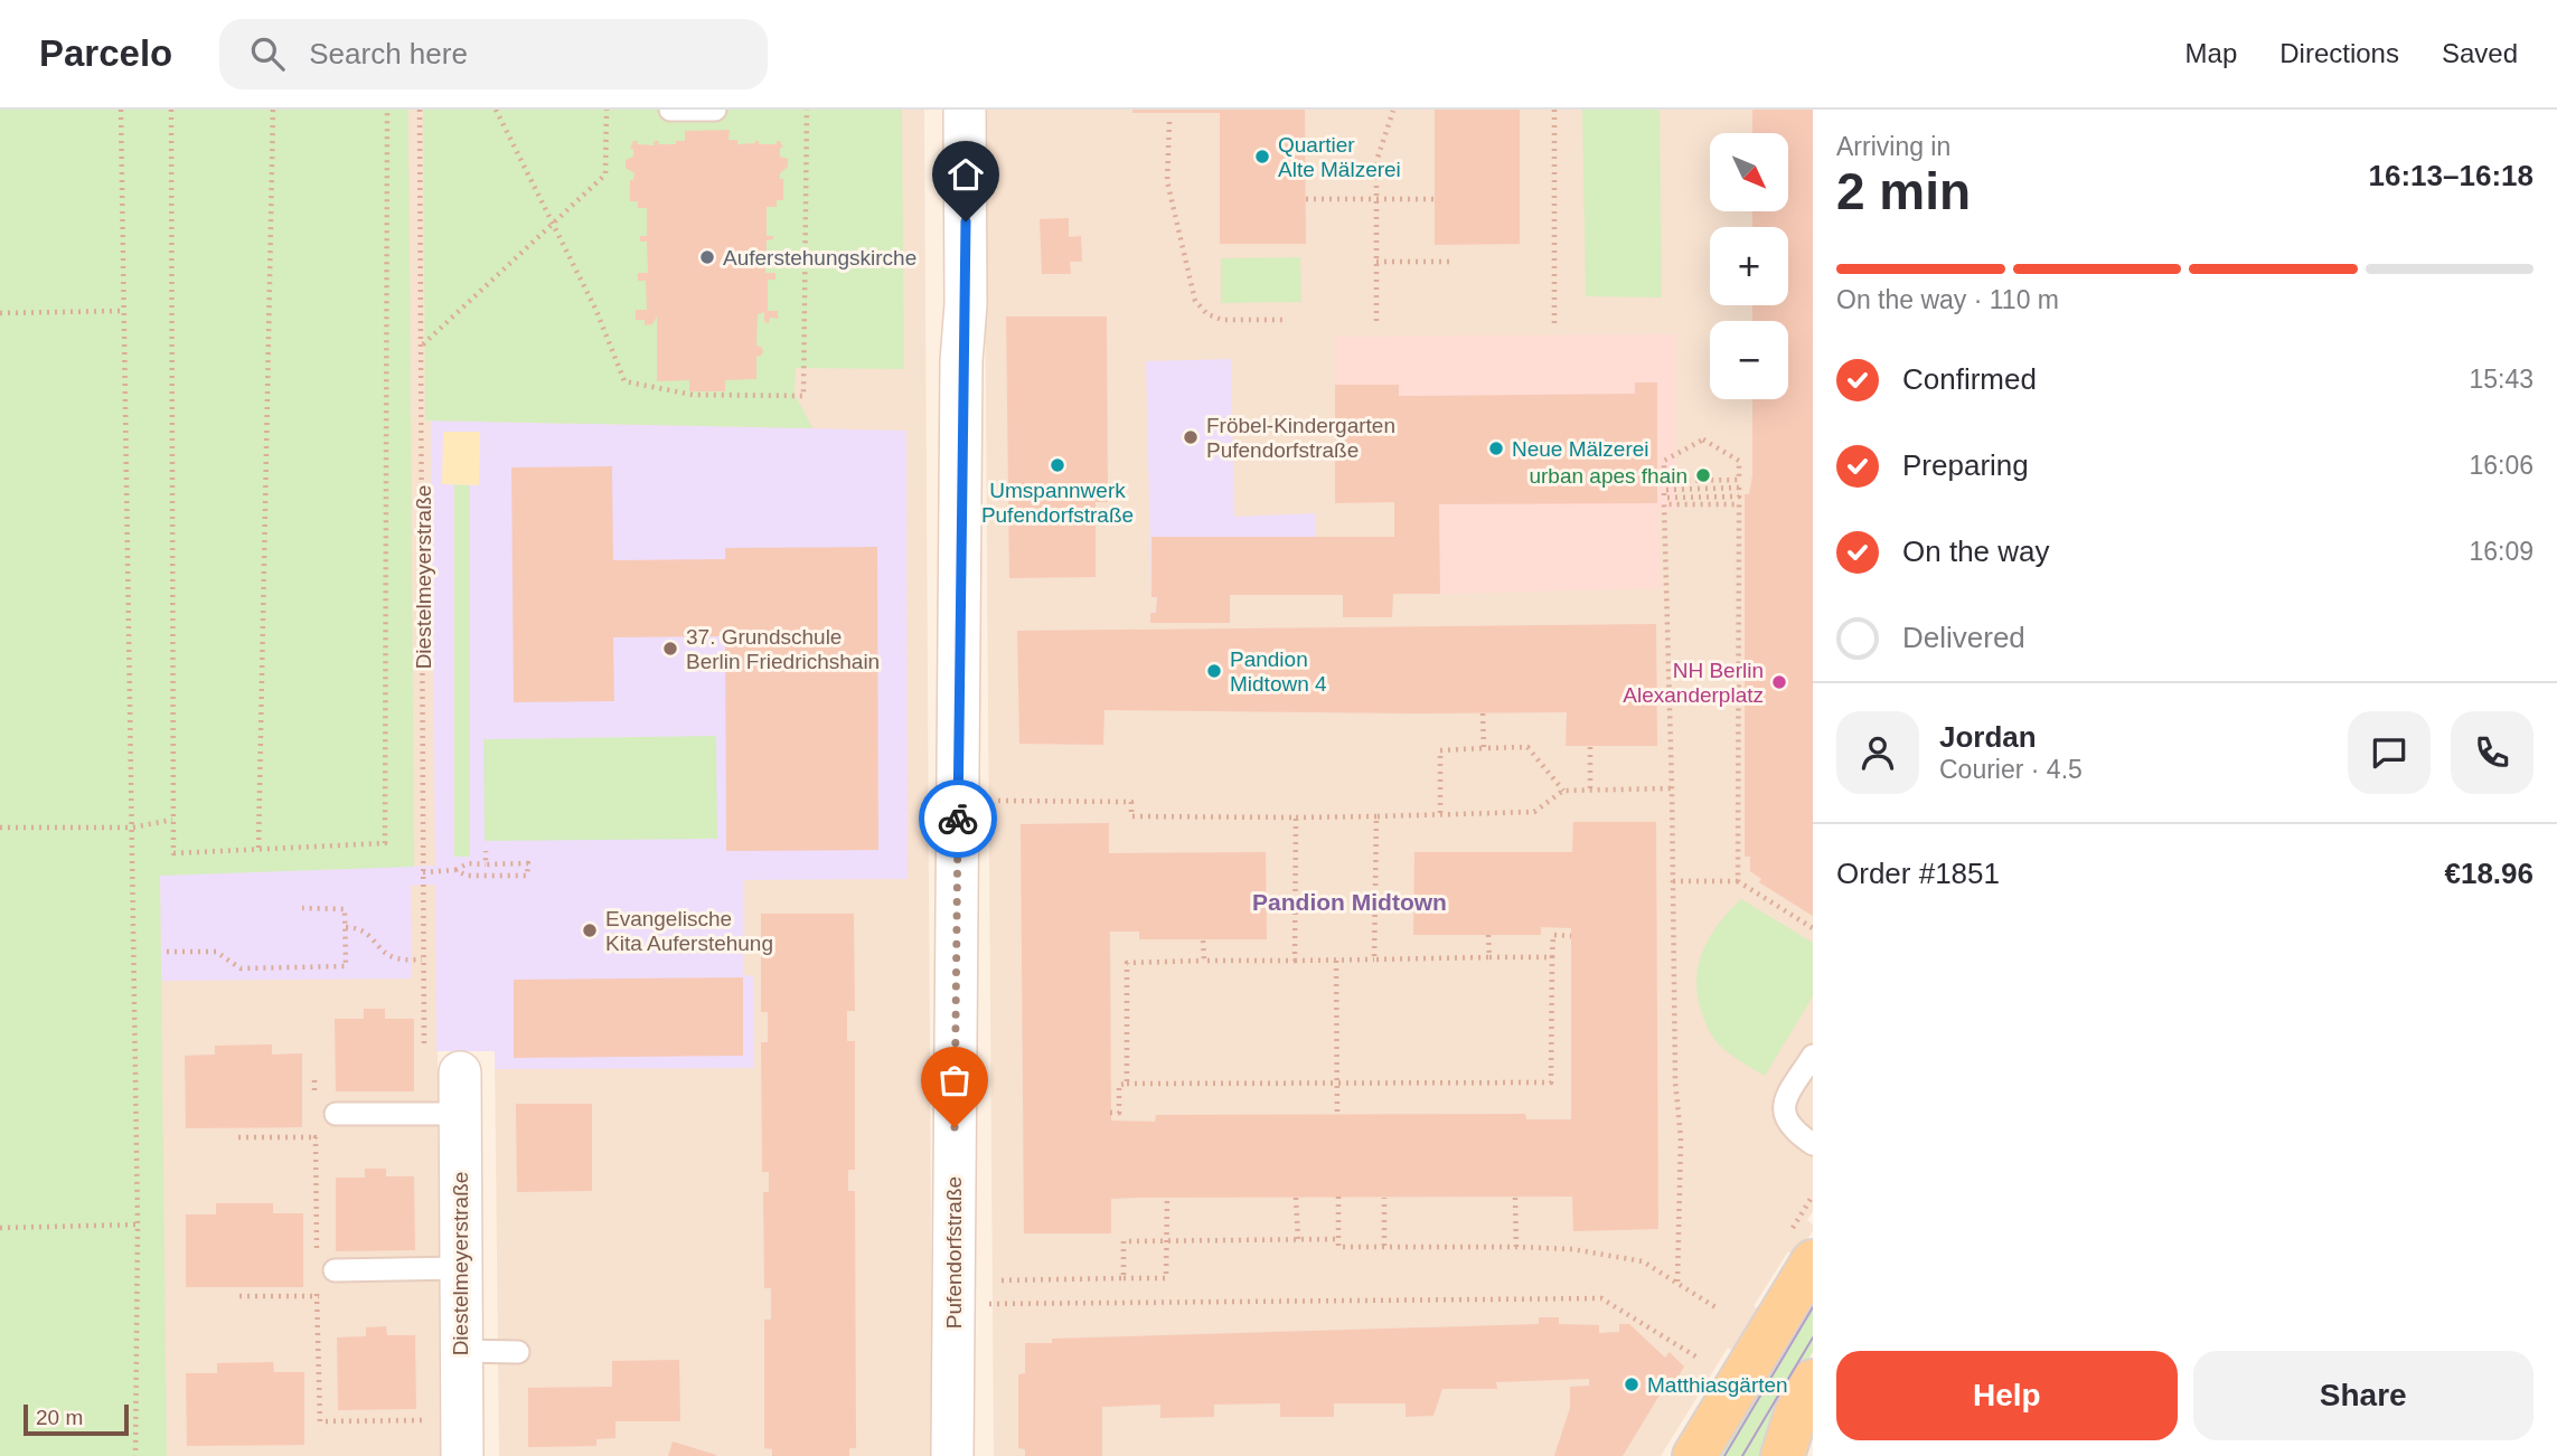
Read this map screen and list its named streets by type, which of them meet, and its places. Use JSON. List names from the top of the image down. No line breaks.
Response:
{"streets":{"street":["Diestelmeyerstraße","Pufendorfstraße"]},"districts":["Pandion Midtown"],"places":["Quartier Alte Mälzerei","Auferstehungskirche","Fröbel-Kindergarten Pufendorfstraße","Neue Mälzerei","Umspannwerk Pufendorfstraße","urban apes fhain","37. Grundschule Berlin Friedrichshain","Pandion Midtown 4","NH Berlin Alexanderplatz","Evangelische Kita Auferstehung","Matthiasgärten"],"scale_bar":"20 m","north":"bottom right","page":{"header":"Parcelo","search":"Search here","nav":["Map","Directions","Saved"],"heading":["2 min","Arriving in","16:13–16:18"],"panel":["Jordan","Courier · 4.5","Order #1851","€18.96"],"map_buttons":["+","−"],"bar":"On the way · 110 m","list":[["Confirmed","15:43"],["Preparing","16:06"],["On the way","16:09"],"Delivered"],"buttons":["Help","Share"],"scale":"20 m"}}
